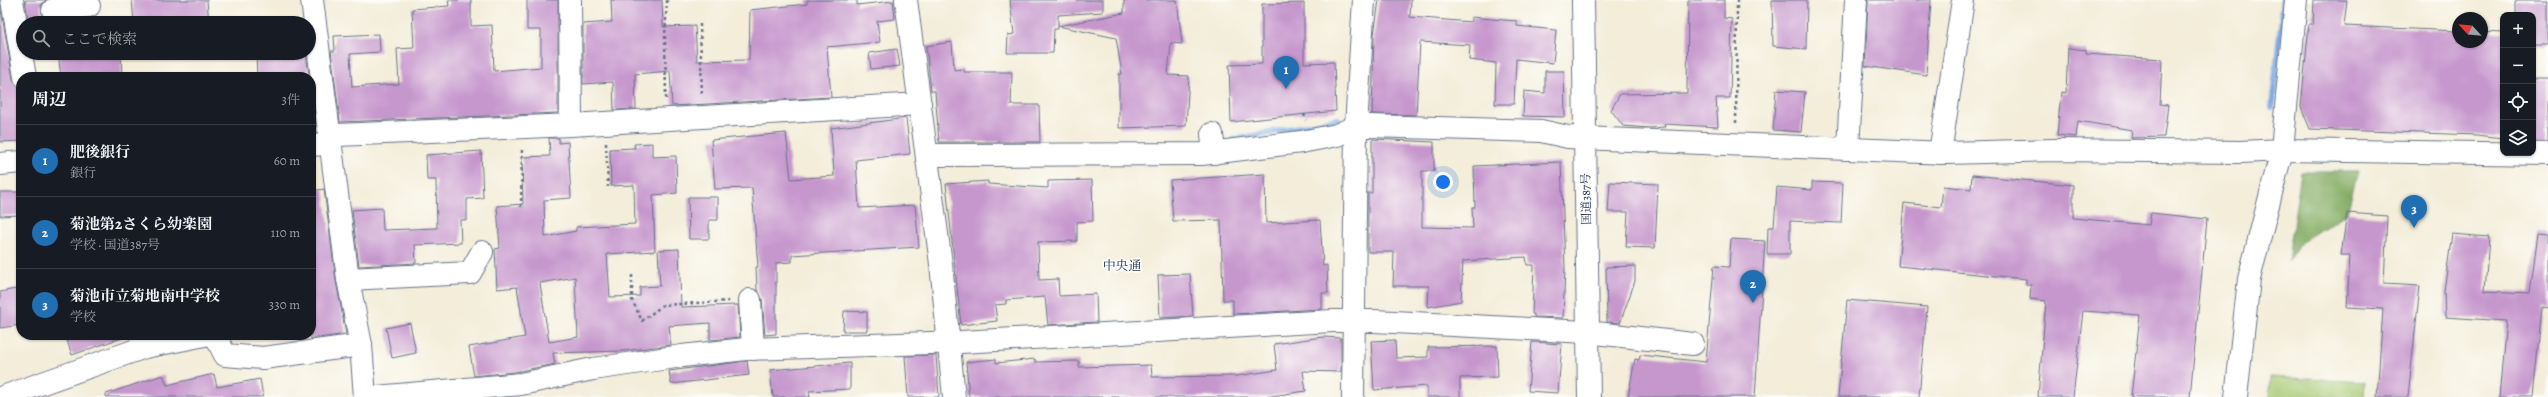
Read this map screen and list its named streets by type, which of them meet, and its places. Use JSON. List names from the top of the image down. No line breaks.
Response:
{"streets":{"main road":["国道387号"]},"districts":["中央通"],"north":"top left","page":{"map_buttons":["+","−"],"search":"ここで検索","pins":["1","3","2"],"heading":["周辺","3件"],"list":[{"mark":"1","name":"肥後銀行","note":"銀行","value":"60 m"},{"mark":"2","name":"菊池第2さくら幼楽園","note":"学校 · 国道387号","value":"110 m"},{"mark":"3","name":"菊池市立菊地南中学校","note":"学校","value":"330 m"}]}}
